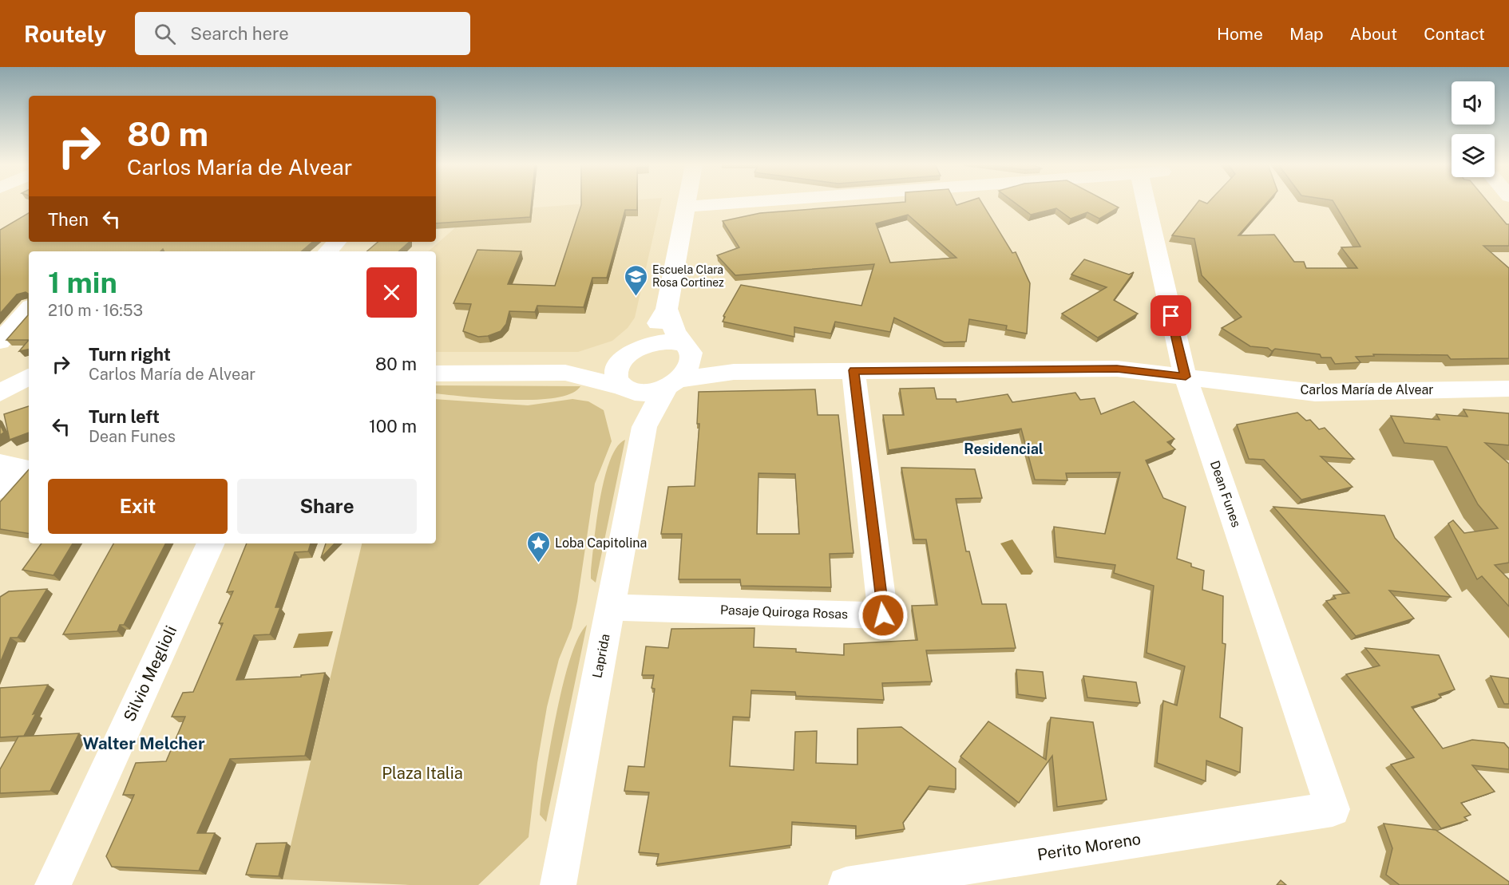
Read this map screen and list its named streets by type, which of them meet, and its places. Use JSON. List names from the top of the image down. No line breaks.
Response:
{"streets":{"street":["Carlos María de Alvear","Dean Funes","Pasaje Quiroga Rosas","Laprida","Silvio Meglioli","Perito Moreno"]},"crossings":[["Carlos María de Alvear","Dean Funes"],["Carlos María de Alvear","Pasaje Quiroga Rosas"],["Carlos María de Alvear","Laprida"],["Dean Funes","Perito Moreno"],["Pasaje Quiroga Rosas","Laprida"]],"districts":["Residencial","Walter Melcher"],"parks":["Plaza Italia"],"places":{"school or university":["Escuela Clara Rosa Cortinez"],"place":["Loba Capitolina"]},"page":{"header":"Routely","search":"Search here","nav":["Home","Map","About","Contact"],"turn":["80 m","Carlos María de Alvear"],"then":"Then","heading":["1 min","210 m · 16:53"],"list":[{"name":"Turn right","note":"Carlos María de Alvear","value":"80 m"},{"name":"Turn left","note":"Dean Funes","value":"100 m"}],"buttons":["Exit","Share"]}}
